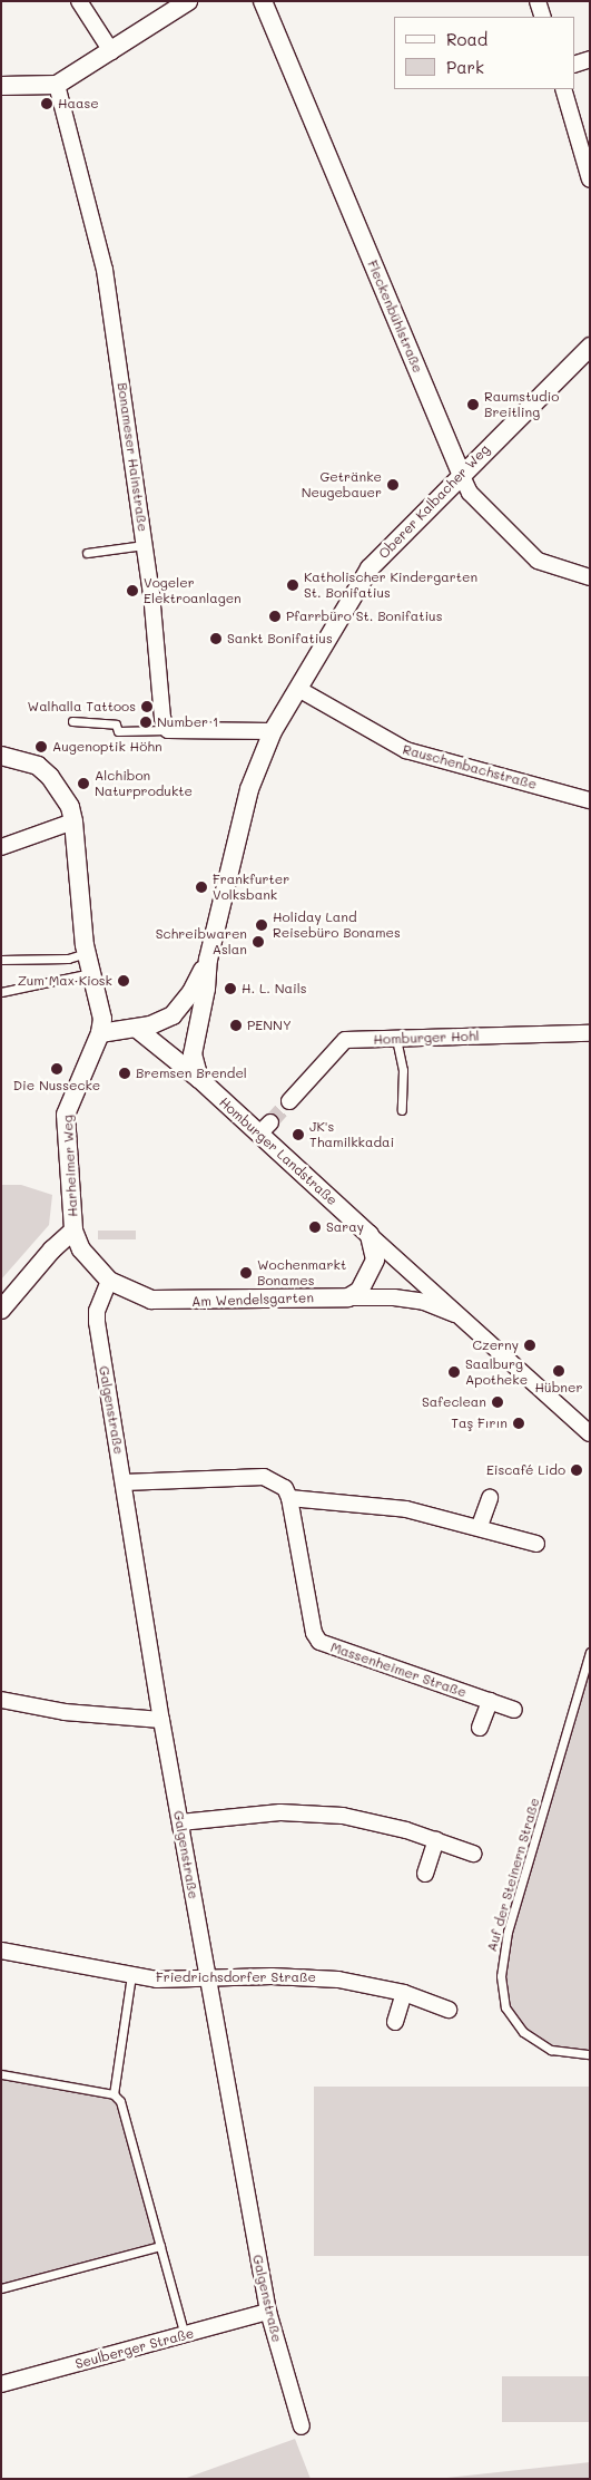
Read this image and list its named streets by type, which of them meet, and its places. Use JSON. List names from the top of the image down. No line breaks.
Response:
{"streets":{"street":["Fleckenbühlstraße","Bonameser Hainstraße","Oberer Kalbacher Weg","Rauschenbachstraße","Homburger Hohl","Homburger Landstraße","Harheimer Weg","Am Wendelsgarten","Galgenstraße","Massenheimer Straße","Friedrichsdorfer Straße","Seulberger Straße"],"lane":["Auf der Steinern Straße"]},"crossings":[["Fleckenbühlstraße","Oberer Kalbacher Weg"],["Oberer Kalbacher Weg","Rauschenbachstraße"],["Oberer Kalbacher Weg","Homburger Landstraße"],["Oberer Kalbacher Weg","Harheimer Weg"],["Homburger Landstraße","Am Wendelsgarten"],["Harheimer Weg","Am Wendelsgarten"],["Am Wendelsgarten","Galgenstraße"],["Galgenstraße","Friedrichsdorfer Straße"],["Galgenstraße","Seulberger Straße"]],"places":["Haase","Raumstudio Breitling","Getränke Neugebauer","Katholischer Kindergarten St. Bonifatius","Vogeler Elektroanlagen","Pfarrbüro St. Bonifatius","Sankt Bonifatius","Walhalla Tattoos","Number 1","Augenoptik Höhn","Alchibon Naturprodukte","Frankfurter Volksbank","Holiday Land Reisebüro Bonames","Schreibwaren Aslan","Zum Max Kiosk","H. L. Nails","PENNY","Die Nussecke","Bremsen Brendel","JK's Thamilkkadai","Saray","Wochenmarkt Bonames","Czerny","Hübner","Saalburg Apotheke","Safeclean","Taş Fırın","Eiscafé Lido"],"legend":["Road","Park"]}
